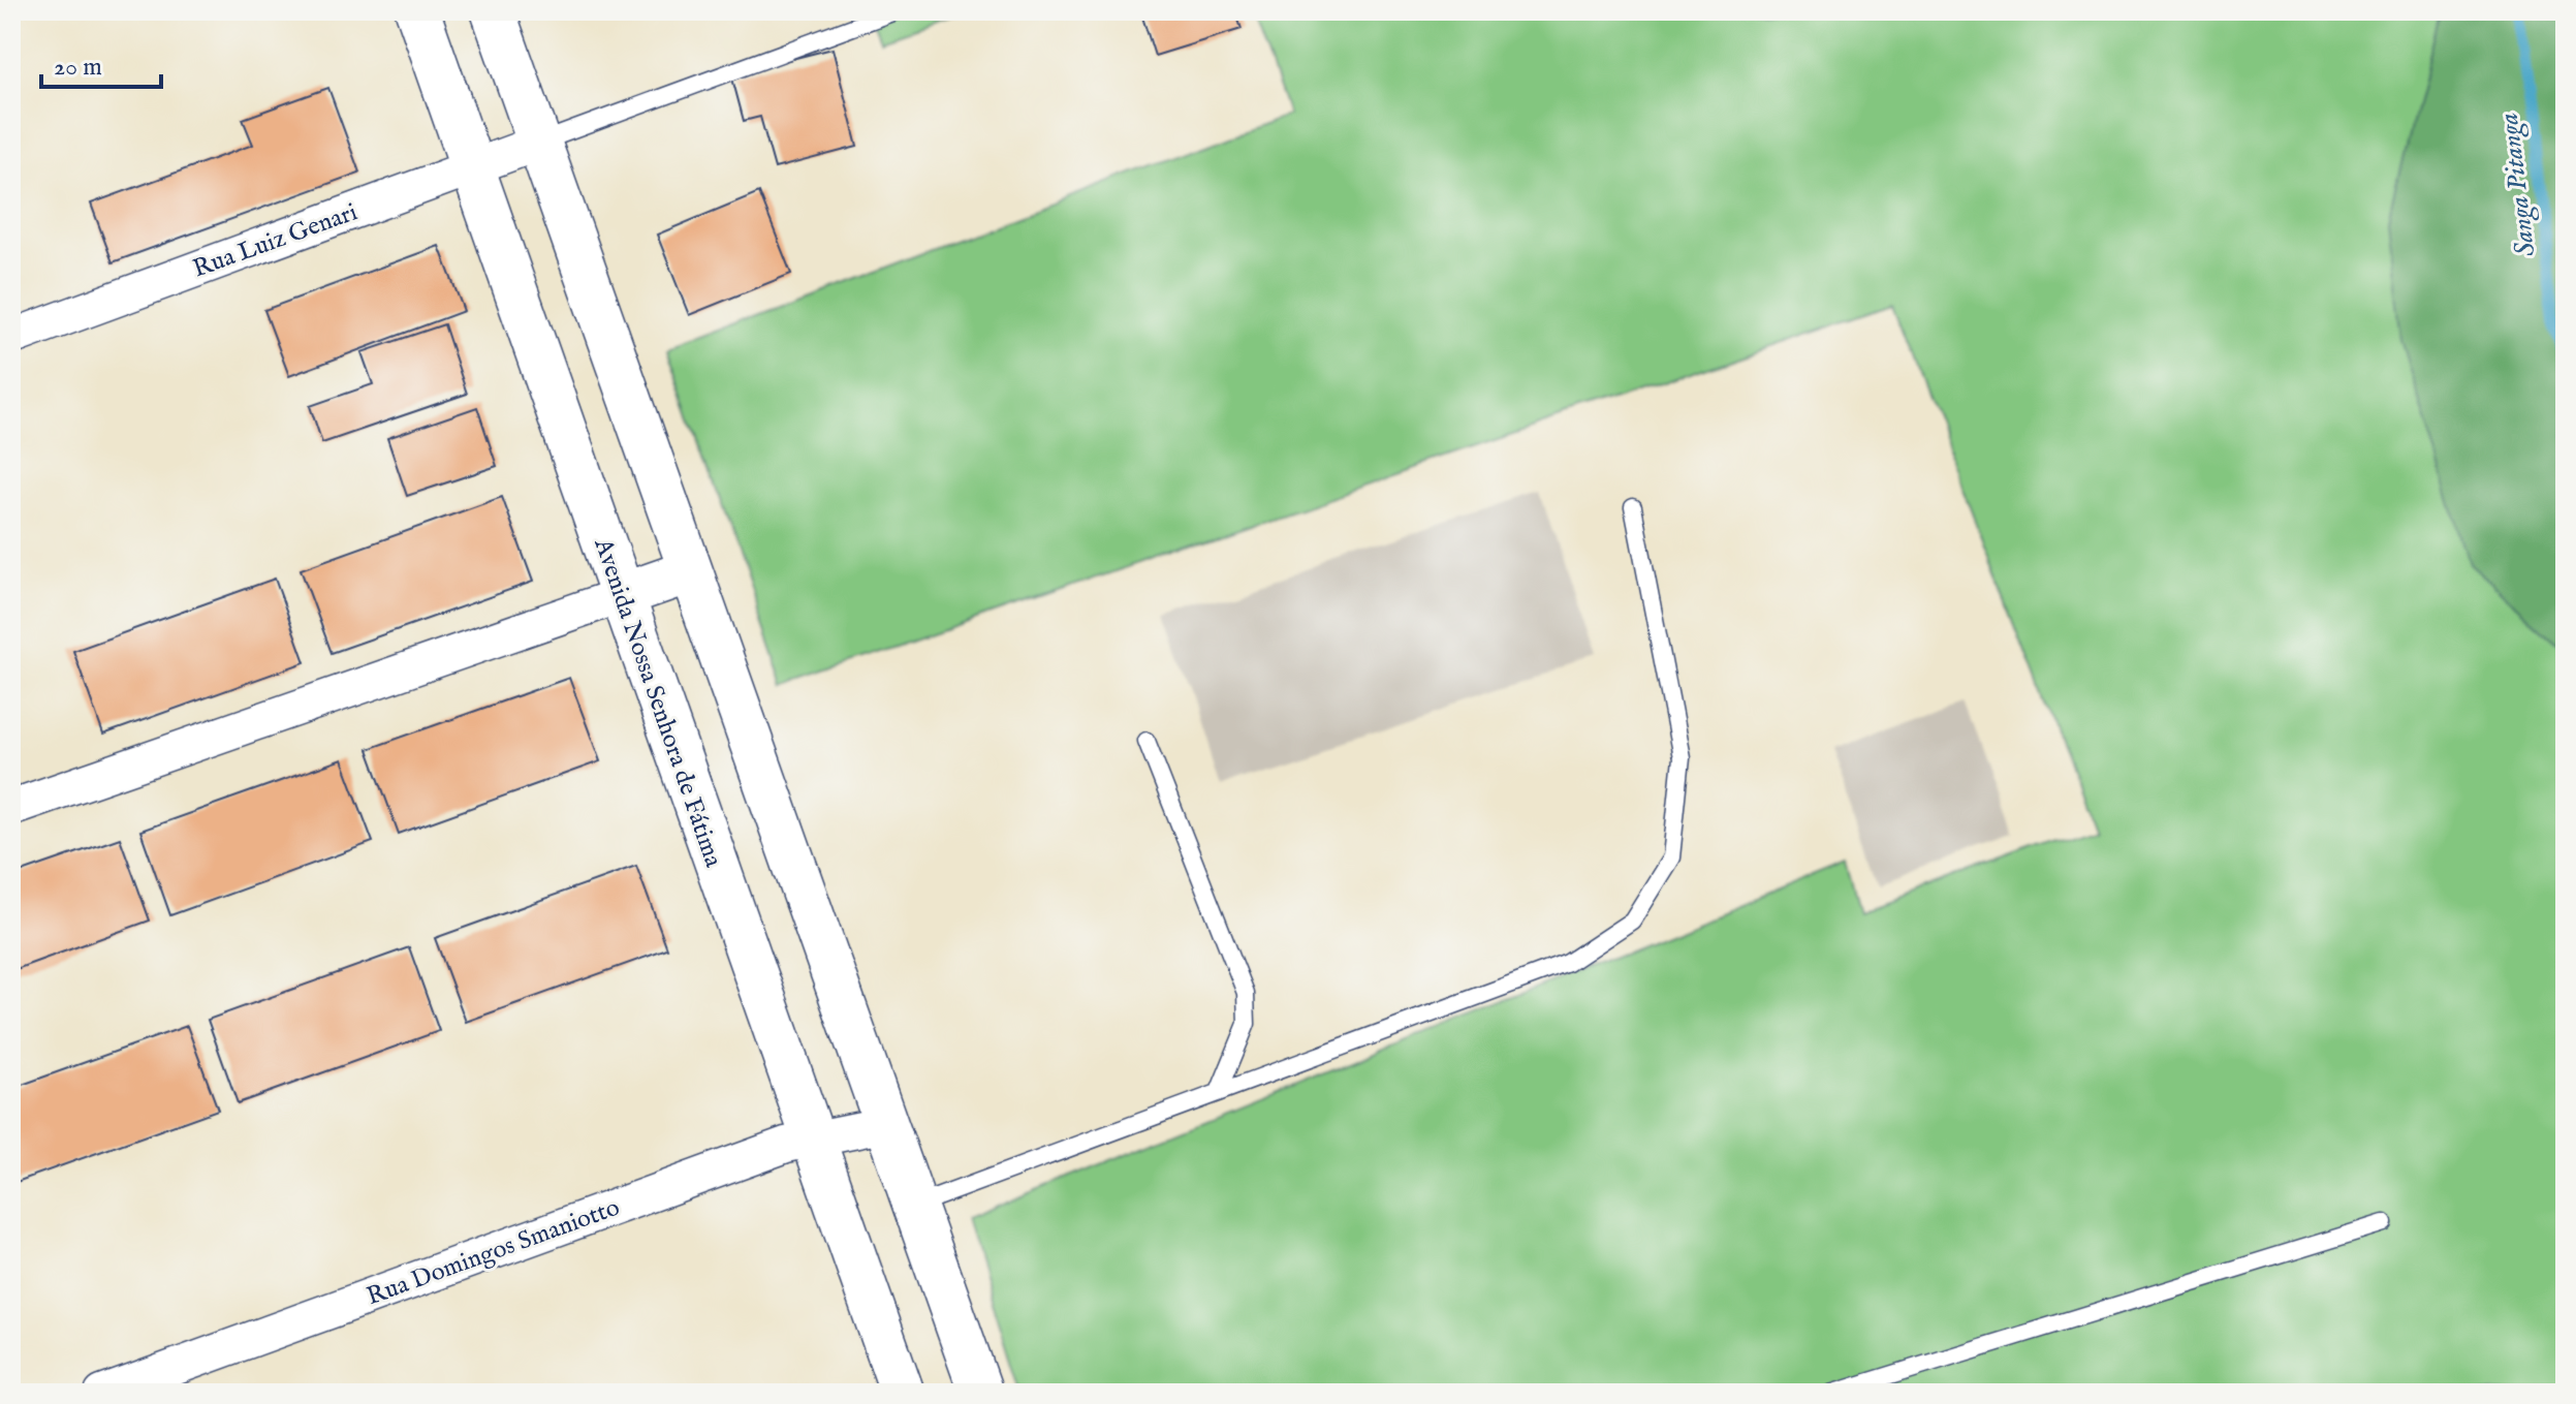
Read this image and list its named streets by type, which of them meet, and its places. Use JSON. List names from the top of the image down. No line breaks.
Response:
{"streets":{"street":["Rua Luiz Genari","Avenida Nossa Senhora de Fátima","Rua Domingos Smaniotto"]},"crossings":[["Rua Luiz Genari","Avenida Nossa Senhora de Fátima"],["Avenida Nossa Senhora de Fátima","Rua Domingos Smaniotto"]],"water":["Sanga Pitanga"],"scale_bar":"20 m"}
